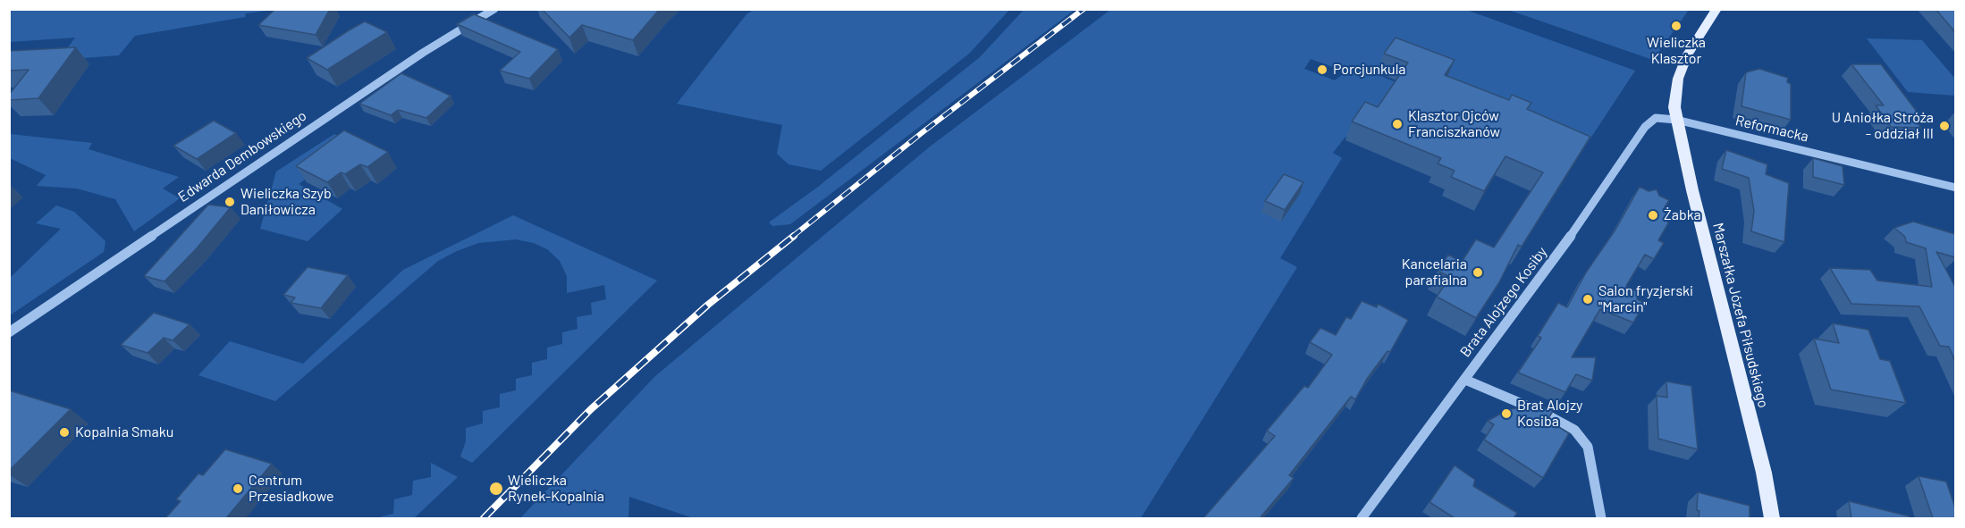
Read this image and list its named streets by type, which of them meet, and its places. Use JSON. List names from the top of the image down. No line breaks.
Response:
{"streets":{"main road":["Marszałka Józefa Piłsudskiego"],"street":["Reformacka","Edwarda Dembowskiego","Brata Alojzego Kosiby"]},"crossings":[["Reformacka","Brata Alojzego Kosiby"],["Reformacka","Marszałka Józefa Piłsudskiego"],["Brata Alojzego Kosiby","Marszałka Józefa Piłsudskiego"]],"places":["Wieliczka Klasztor","Porcjunkula","Klasztor Ojców Franciszkanów","U Aniołka Stróża - oddział III","Wieliczka Szyb Daniłowicza","Żabka","Kancelaria parafialna","Salon fryzjerski \"Marcin\"","Brat Alojzy Kosiba","Kopalnia Smaku","Centrum Przesiadkowe","Wieliczka Rynek-Kopalnia"]}
